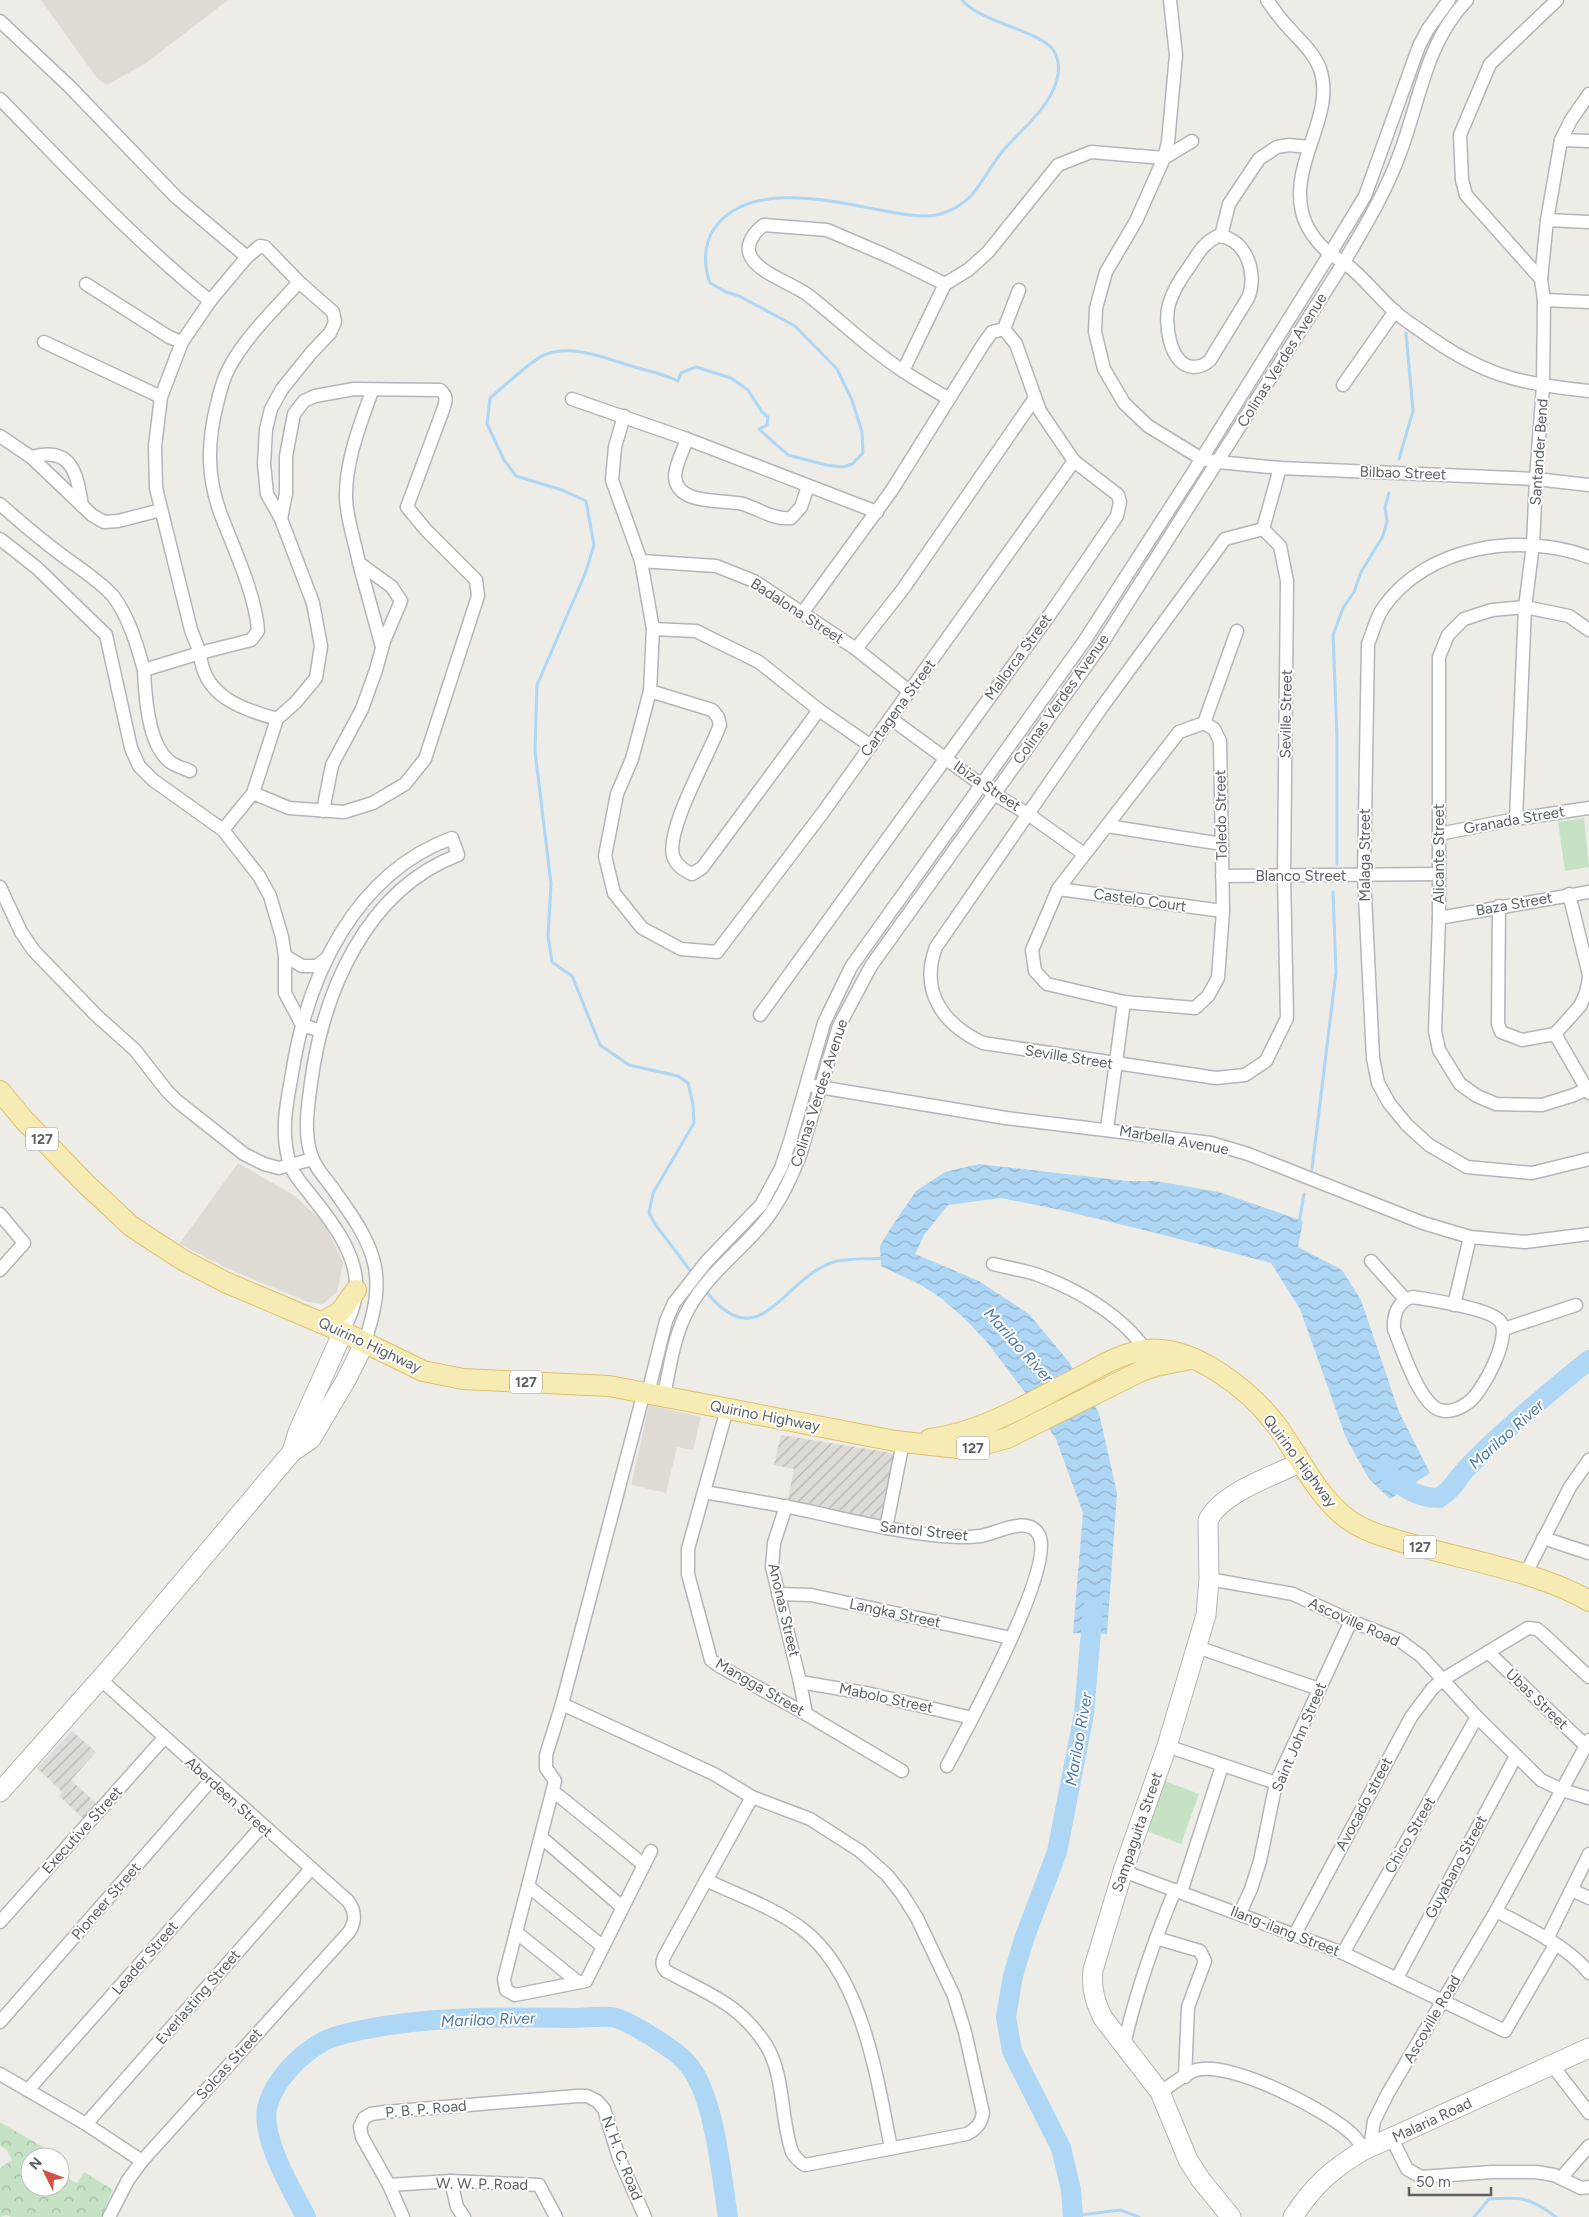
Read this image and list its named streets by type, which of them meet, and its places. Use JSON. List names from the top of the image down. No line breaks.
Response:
{"streets":{"main road":["127","Quirino Highway"],"street":["Colinas Verdes Avenue","Santander Bend","Bilbao Street","Badalona Street","Mallorca Street","Cartagena Street","Seville Street","Ibiza Street","Toledo Street","Granada Street","Alicante Street","Malaga Street","Blanco Street","Castelo Court","Baza Street","Marbella Avenue","Santol Street","Anonas Street","Langka Street","Ascoville Road","Mangga Street","Mabolo Street","Ubas Street","Saint John Street","Aberdeen Street","Avocado street","Executive Street","Sampaguita Street","Chico Street","Guyabano Street","Pioneer Street","Ilang-ilang Street","Leader Street","Everlasting Street","Solcas Street","P. B. P. Road","Malaria Road","N. H. C. Road","W. W. P. Road"]},"crossings":[["Colinas Verdes Avenue","Bilbao Street"],["Colinas Verdes Avenue","Ibiza Street"],["Colinas Verdes Avenue","Marbella Avenue"],["Colinas Verdes Avenue","Quirino Highway"],["Santander Bend","Bilbao Street"],["Santander Bend","Granada Street"],["Santander Bend","Alicante Street"],["Santander Bend","Malaga Street"],["Badalona Street","Cartagena Street"],["Mallorca Street","Cartagena Street"],["Mallorca Street","Ibiza Street"],["Cartagena Street","Ibiza Street"],["Seville Street","Ibiza Street"],["Seville Street","Blanco Street"],["Ibiza Street","Toledo Street"],["Toledo Street","Blanco Street"],["Toledo Street","Castelo Court"],["Granada Street","Alicante Street"],["Alicante Street","Blanco Street"],["Alicante Street","Baza Street"],["Malaga Street","Blanco Street"],["Quirino Highway","Mangga Street"],["Quirino Highway","Sampaguita Street"],["Santol Street","Anonas Street"],["Santol Street","Langka Street"],["Santol Street","Mangga Street"],["Santol Street","Mabolo Street"],["Anonas Street","Langka Street"],["Anonas Street","Mangga Street"],["Anonas Street","Mabolo Street"],["Ascoville Road","Ubas Street"],["Ascoville Road","Saint John Street"],["Ascoville Road","Avocado street"],["Ascoville Road","Sampaguita Street"],["Ascoville Road","Chico Street"],["Ascoville Road","Guyabano Street"],["Ascoville Road","Ilang-ilang Street"],["Ascoville Road","Malaria Road"],["Saint John Street","Ilang-ilang Street"],["Aberdeen Street","Executive Street"],["Aberdeen Street","Pioneer Street"],["Aberdeen Street","Leader Street"],["Aberdeen Street","Everlasting Street"],["Aberdeen Street","Solcas Street"],["Avocado street","Ilang-ilang Street"],["Sampaguita Street","Ilang-ilang Street"],["Chico Street","Ilang-ilang Street"],["Guyabano Street","Ilang-ilang Street"],["P. B. P. Road","N. H. C. Road"],["P. B. P. Road","W. W. P. Road"]],"water":["Marilao River"],"scale_bar":"50 m","north":"top left"}
